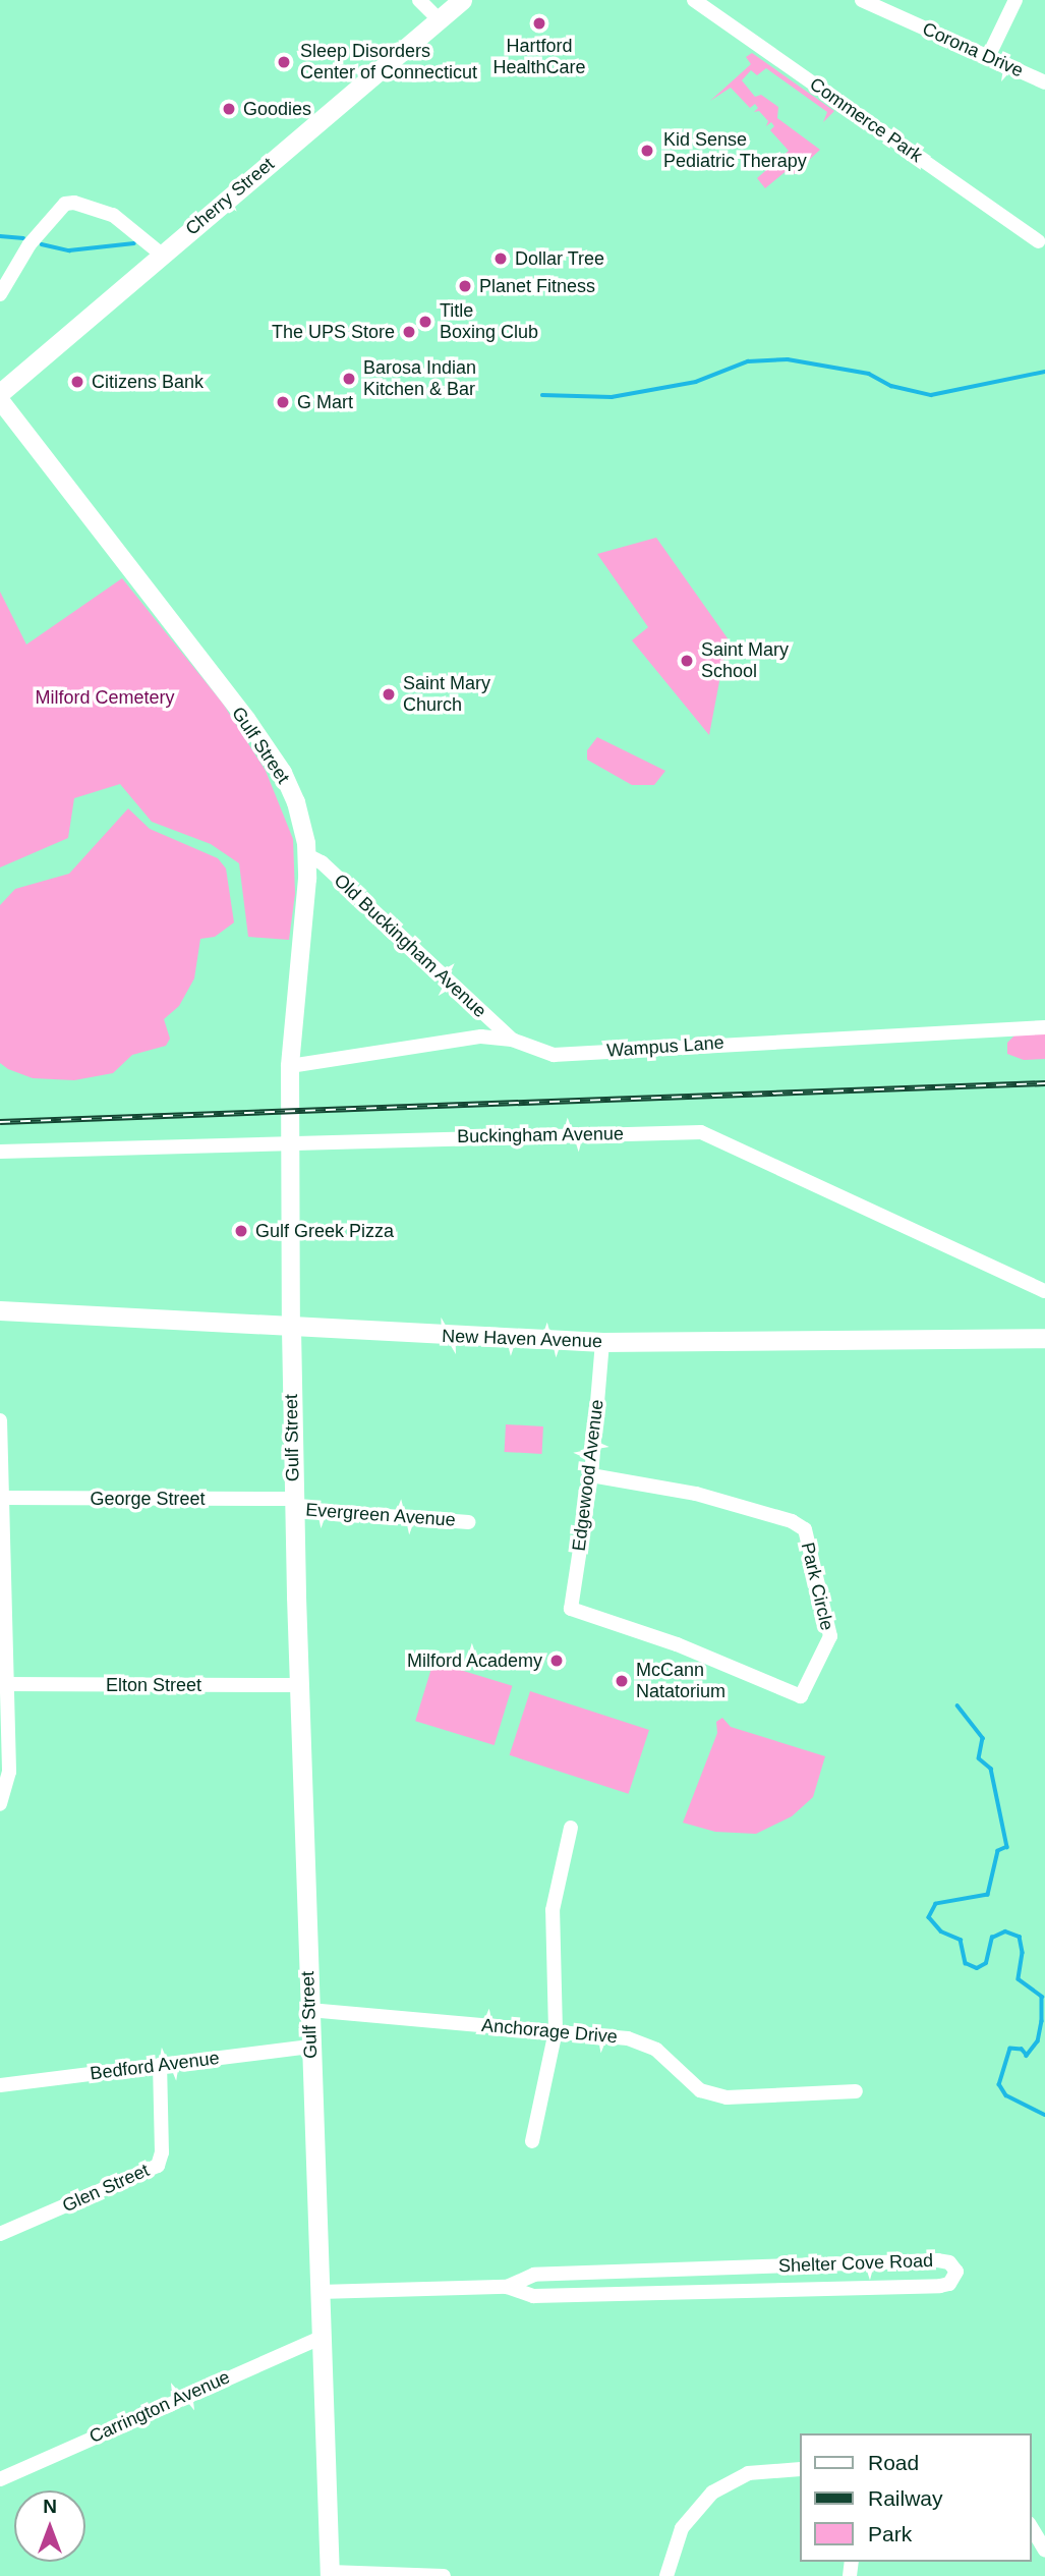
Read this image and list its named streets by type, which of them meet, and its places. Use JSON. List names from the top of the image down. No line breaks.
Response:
{"streets":{"main road":["Cherry Street","Gulf Street","New Haven Avenue"],"street":["Corona Drive","Commerce Park","Old Buckingham Avenue","Wampus Lane","Buckingham Avenue","Edgewood Avenue","George Street","Evergreen Avenue","Park Circle","Elton Street","Anchorage Drive","Bedford Avenue","Glen Street","Shelter Cove Road","Carrington Avenue"]},"crossings":[["Gulf Street","Old Buckingham Avenue"],["Gulf Street","Wampus Lane"],["Gulf Street","Buckingham Avenue"],["Gulf Street","New Haven Avenue"],["Gulf Street","George Street"],["Gulf Street","Evergreen Avenue"],["Gulf Street","Elton Street"],["Gulf Street","Anchorage Drive"],["Gulf Street","Bedford Avenue"],["Gulf Street","Shelter Cove Road"],["Gulf Street","Carrington Avenue"],["Old Buckingham Avenue","Wampus Lane"],["New Haven Avenue","Edgewood Avenue"],["Edgewood Avenue","Park Circle"],["George Street","Evergreen Avenue"],["Bedford Avenue","Glen Street"]],"parks":["Milford Cemetery"],"places":["Hartford HealthCare","Sleep Disorders Center of Connecticut","Goodies","Kid Sense Pediatric Therapy","Dollar Tree","Planet Fitness","Title Boxing Club","The UPS Store","Barosa Indian Kitchen & Bar","Citizens Bank","G Mart","Saint Mary School","Saint Mary Church","Gulf Greek Pizza","Milford Academy","McCann Natatorium"],"legend":["Road","Railway","Park"],"north":"top"}
